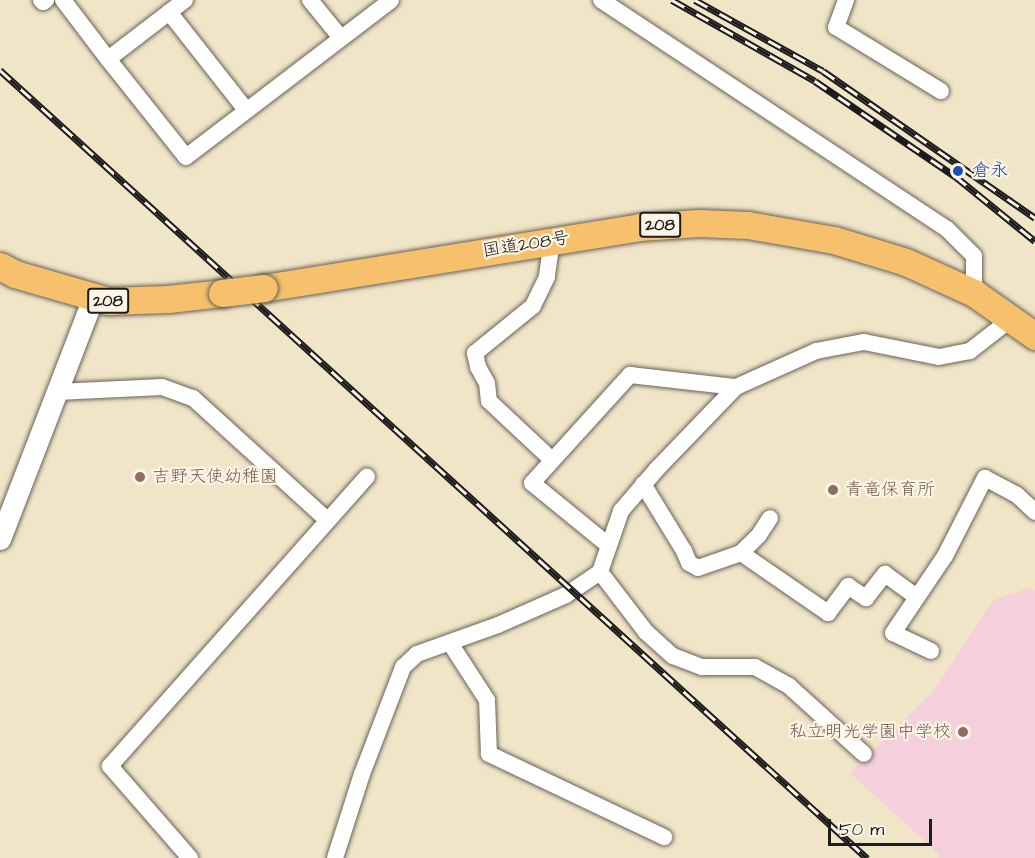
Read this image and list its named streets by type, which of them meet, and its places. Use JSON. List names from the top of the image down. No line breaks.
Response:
{"streets":{"highway":["208","国道208号"]},"places":["倉永","吉野天使幼稚園","青竜保育所","私立明光学園中学校"],"scale_bar":"50 m"}
